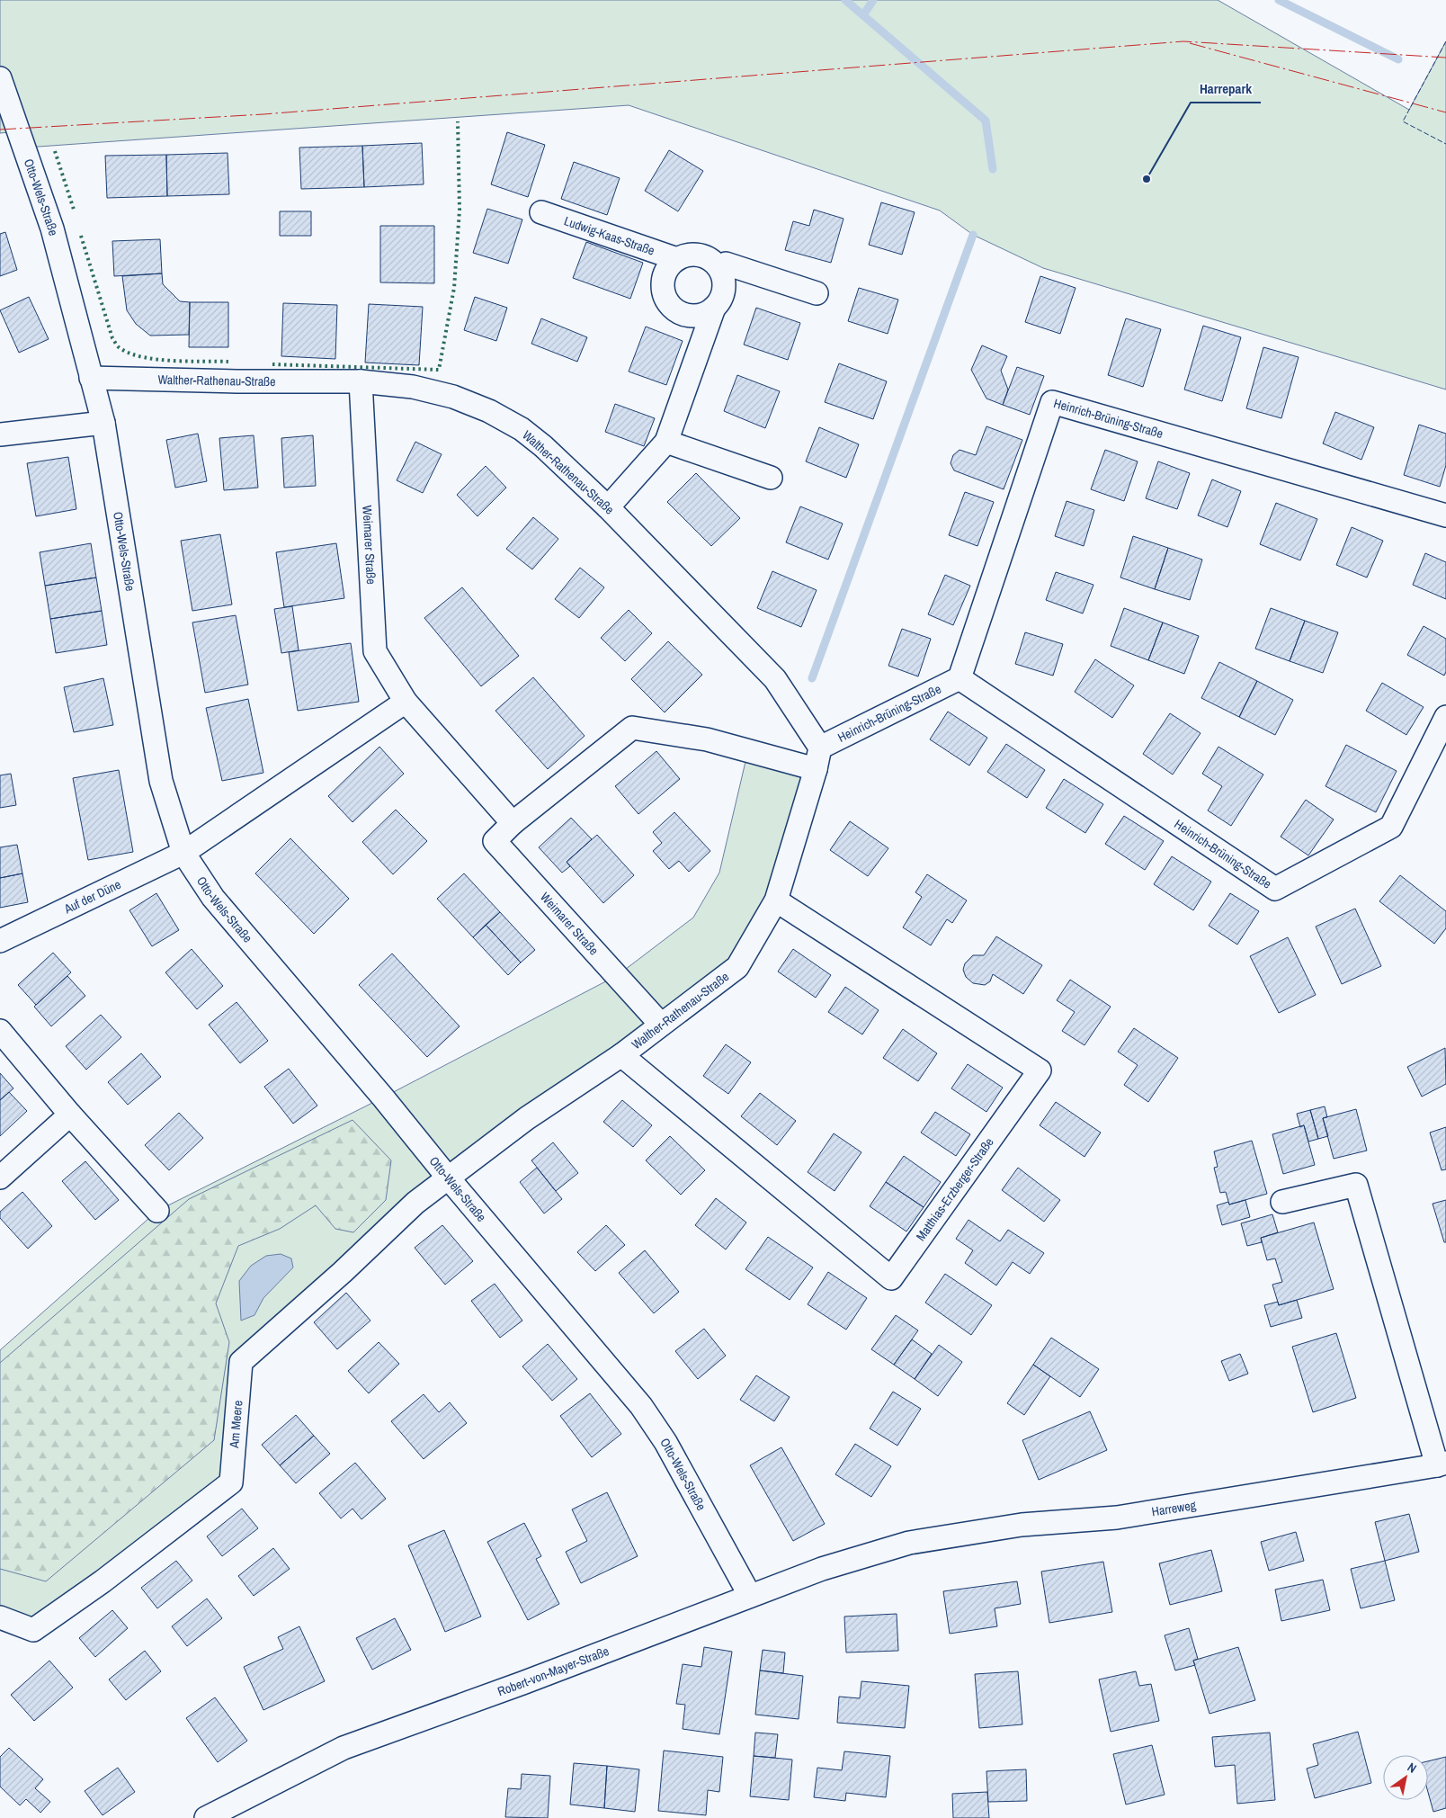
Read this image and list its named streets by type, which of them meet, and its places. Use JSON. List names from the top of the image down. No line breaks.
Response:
{"streets":{"street":["Otto-Wels-Straße","Ludwig-Kaas-Straße","Walther-Rathenau-Straße","Heinrich-Brüning-Straße","Weimarer Straße","Auf der Düne","Matthias-Erzberger-Straße","Am Meere","Harreweg","Robert-von-Mayer-Straße"]},"crossings":[["Otto-Wels-Straße","Walther-Rathenau-Straße"],["Otto-Wels-Straße","Auf der Düne"],["Otto-Wels-Straße","Am Meere"],["Otto-Wels-Straße","Robert-von-Mayer-Straße"],["Walther-Rathenau-Straße","Heinrich-Brüning-Straße"],["Walther-Rathenau-Straße","Weimarer Straße"],["Walther-Rathenau-Straße","Matthias-Erzberger-Straße"],["Walther-Rathenau-Straße","Am Meere"],["Harreweg","Robert-von-Mayer-Straße"]],"places":["Harrepark"],"north":"top right"}
